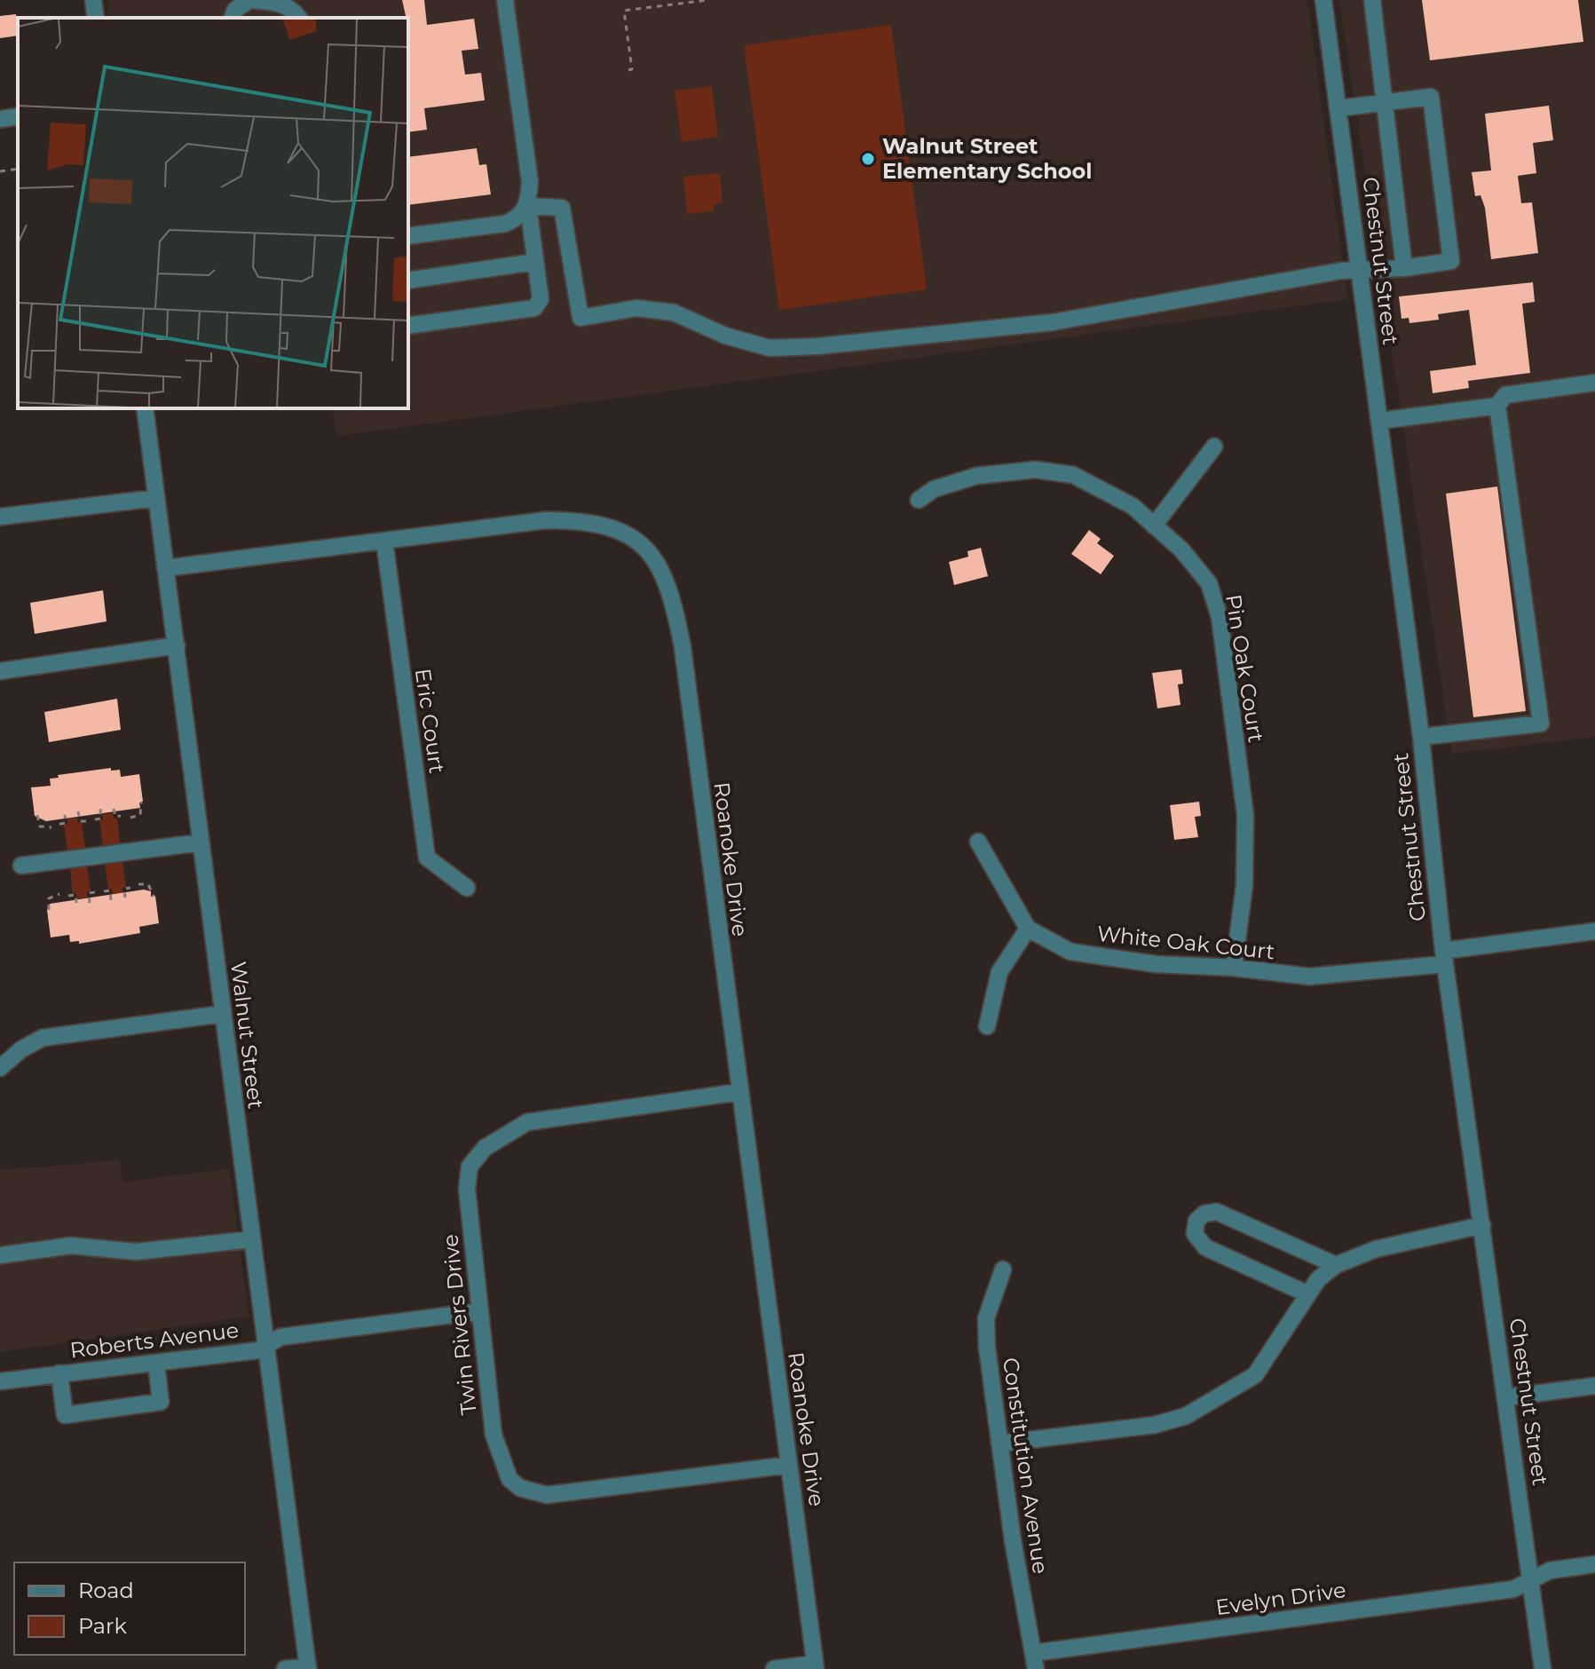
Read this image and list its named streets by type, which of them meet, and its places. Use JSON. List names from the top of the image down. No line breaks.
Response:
{"streets":{"street":["Chestnut Street","Pin Oak Court","Eric Court","Roanoke Drive","White Oak Court","Walnut Street","Twin Rivers Drive","Roberts Avenue","Constitution Avenue","Evelyn Drive"]},"crossings":[["Chestnut Street","White Oak Court"],["Chestnut Street","Evelyn Drive"],["Pin Oak Court","White Oak Court"],["Eric Court","Roanoke Drive"],["Roanoke Drive","Walnut Street"],["Roanoke Drive","Twin Rivers Drive"],["Walnut Street","Roberts Avenue"],["Twin Rivers Drive","Roberts Avenue"],["Constitution Avenue","Evelyn Drive"]],"places":["Walnut Street Elementary School"],"legend":["Road","Park"]}
